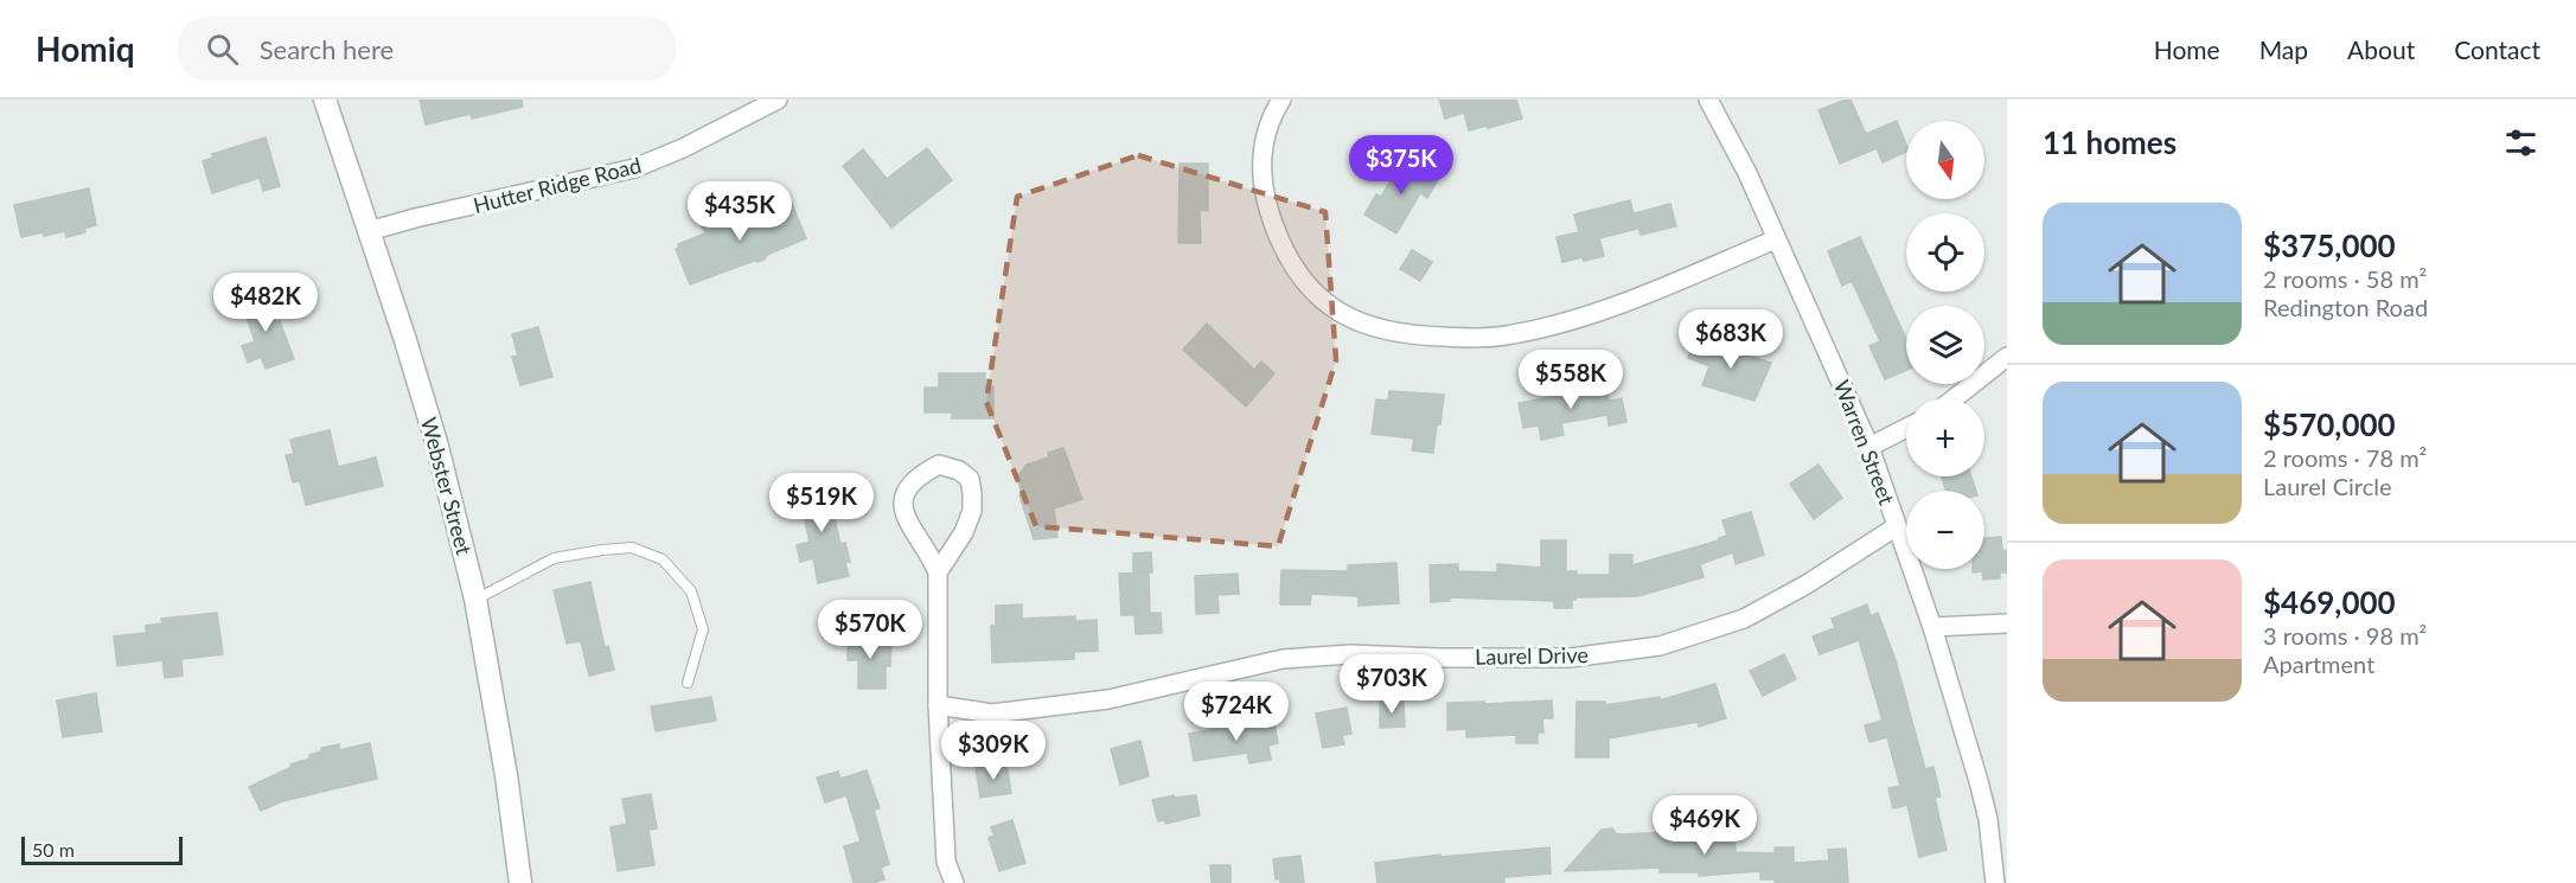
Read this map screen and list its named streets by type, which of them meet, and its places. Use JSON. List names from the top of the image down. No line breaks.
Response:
{"streets":{"street":["Hutter Ridge Road","Warren Street","Webster Street","Laurel Drive"]},"crossings":[["Hutter Ridge Road","Webster Street"],["Warren Street","Laurel Drive"]],"scale_bar":"50 m","north":"bottom","page":{"header":"Homiq","search":"Search here","nav":["Home","Map","About","Contact"],"heading":"11 homes","map_buttons":["+","−"],"price":["$375K","$435K","$482K","$683K","$558K","$519K","$570K","$703K","$724K","$309K","$469K"],"list":[{"name":"$375,000","note":"2 rooms · 58 m² · Redington Road"},{"name":"$570,000","note":"2 rooms · 78 m² · Laurel Circle"},{"name":"$469,000","note":"3 rooms · 98 m² · Apartment"}],"scale":"50 m"}}
